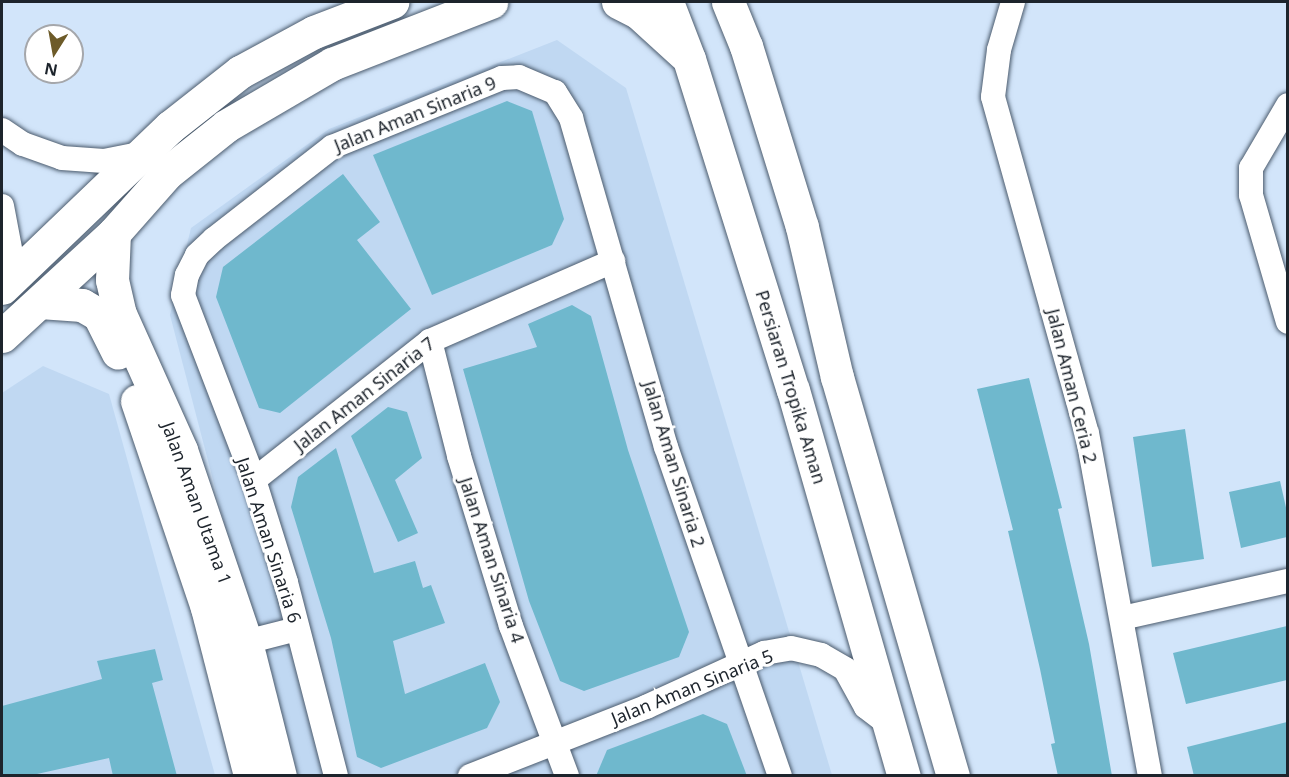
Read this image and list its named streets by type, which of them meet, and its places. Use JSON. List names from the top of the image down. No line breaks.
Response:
{"streets":{"street":["Jalan Aman Sinaria 9","Jalan Aman Ceria 2","Persiaran Tropika Aman","Jalan Aman Sinaria 7","Jalan Aman Sinaria 2","Jalan Aman Utama 1","Jalan Aman Sinaria 6","Jalan Aman Sinaria 4","Jalan Aman Sinaria 5"]},"crossings":[["Jalan Aman Sinaria 9","Jalan Aman Sinaria 2"],["Jalan Aman Sinaria 9","Jalan Aman Sinaria 6"],["Persiaran Tropika Aman","Jalan Aman Sinaria 5"],["Jalan Aman Sinaria 7","Jalan Aman Sinaria 2"],["Jalan Aman Sinaria 7","Jalan Aman Sinaria 6"],["Jalan Aman Sinaria 7","Jalan Aman Sinaria 4"],["Jalan Aman Sinaria 2","Jalan Aman Sinaria 5"],["Jalan Aman Sinaria 4","Jalan Aman Sinaria 5"]],"north":"bottom"}
